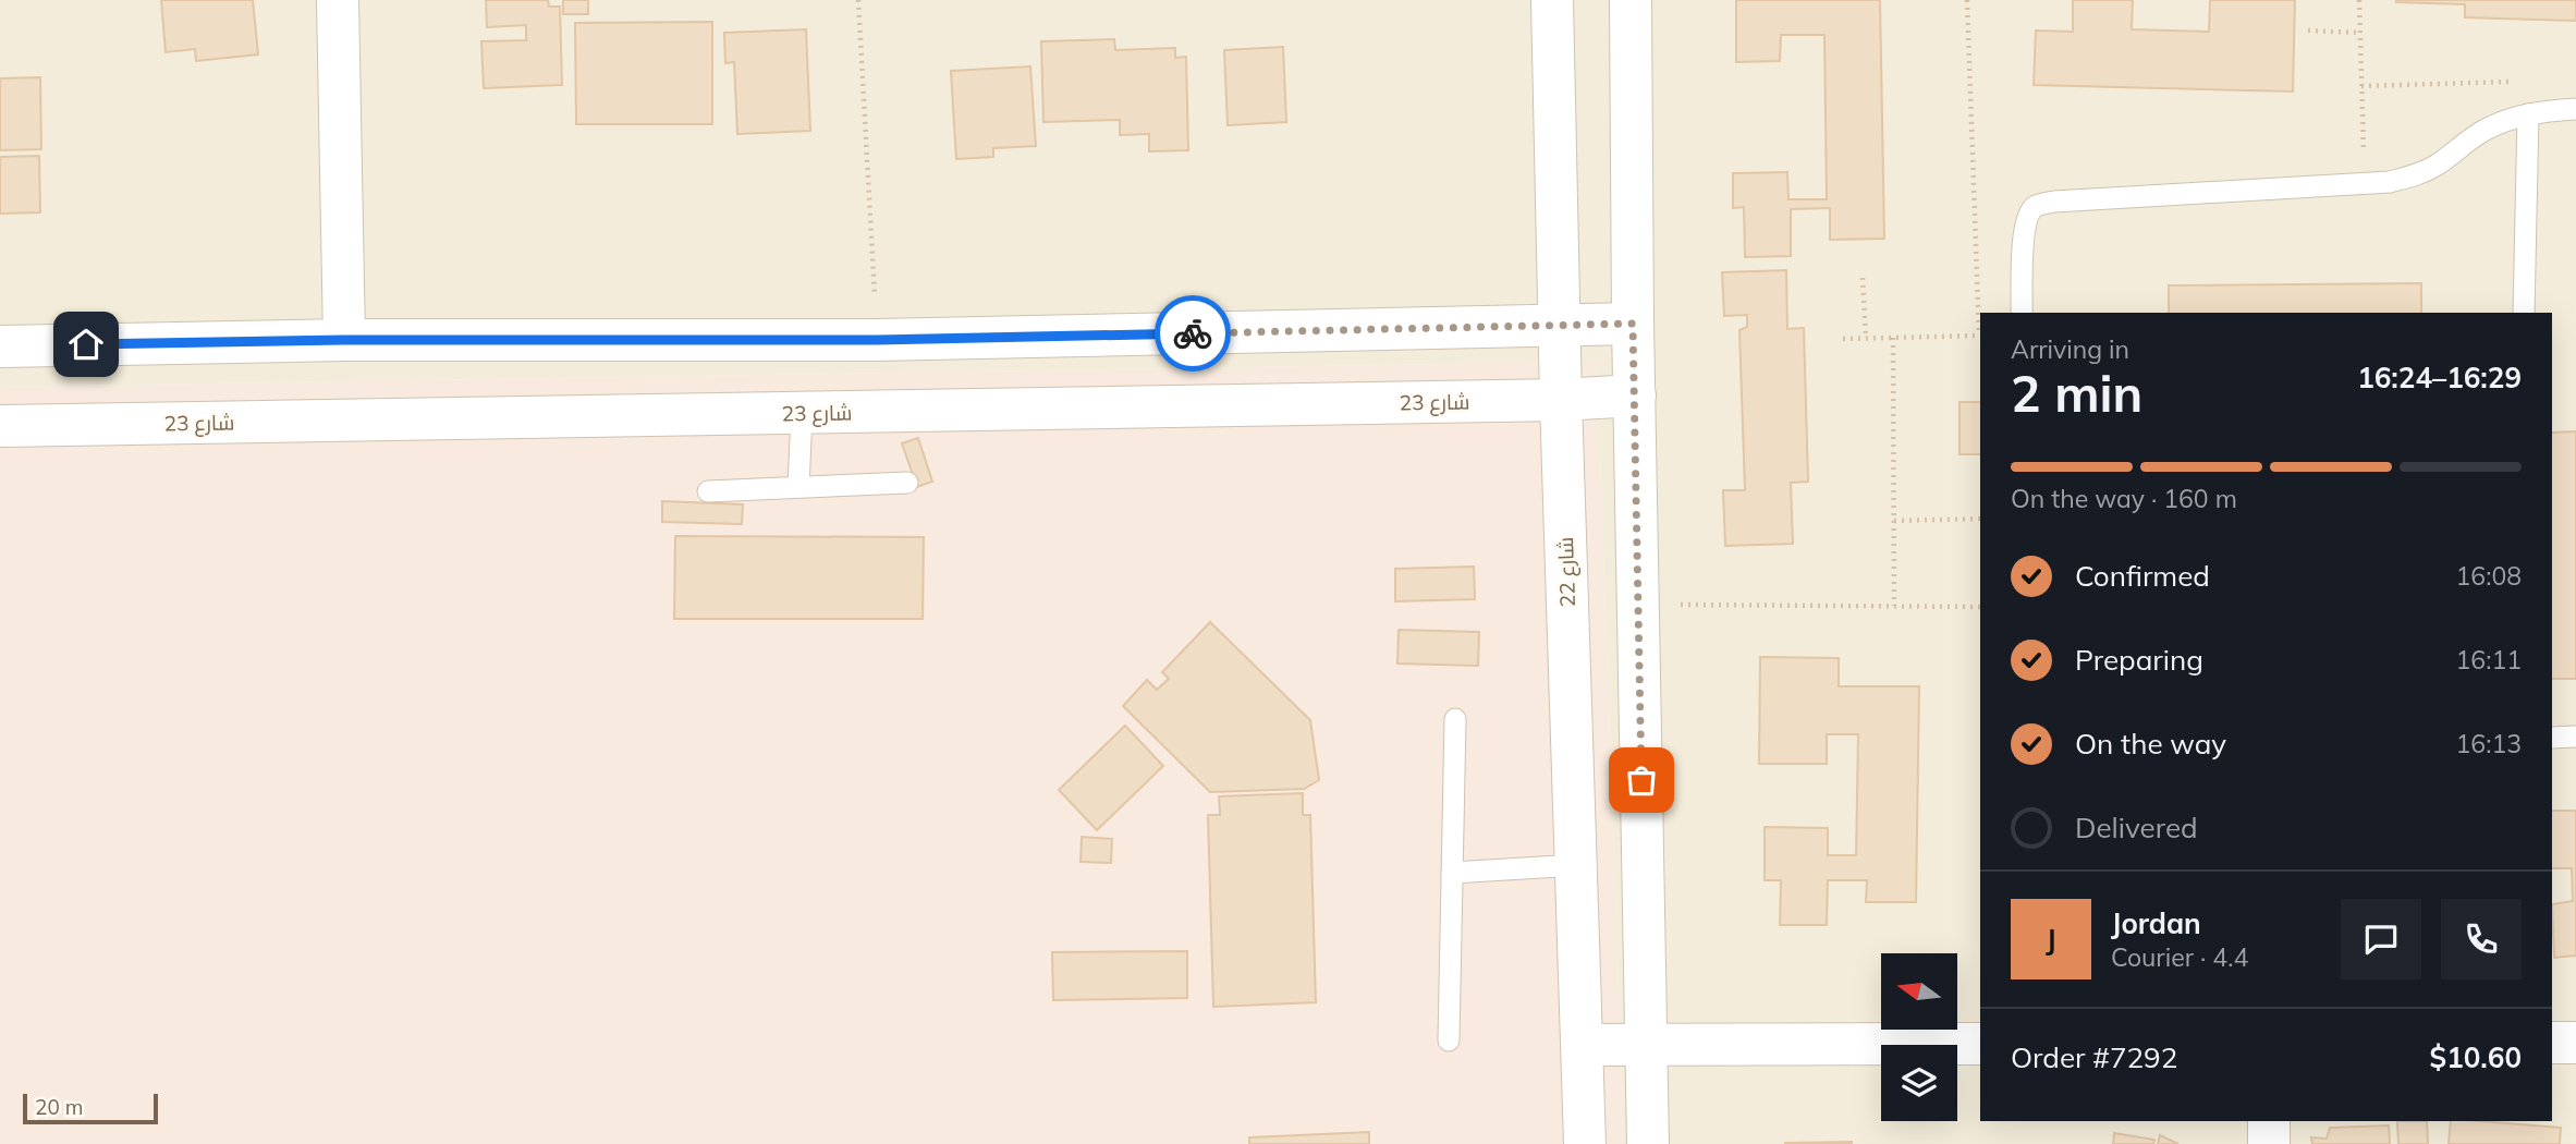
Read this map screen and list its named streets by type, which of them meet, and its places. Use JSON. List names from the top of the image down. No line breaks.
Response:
{"streets":{"street":["شارع 23","شارع 22"]},"crossings":[["شارع 23","شارع 22"]],"scale_bar":"20 m","north":"left","page":{"heading":["2 min","Arriving in","16:24–16:29"],"panel":["Jordan","Courier · 4.4","Order #7292","$10.60"],"bar":"On the way · 160 m","list":[["Confirmed","16:08"],["Preparing","16:11"],["On the way","16:13"],"Delivered"],"round":"J","scale":"20 m"}}
